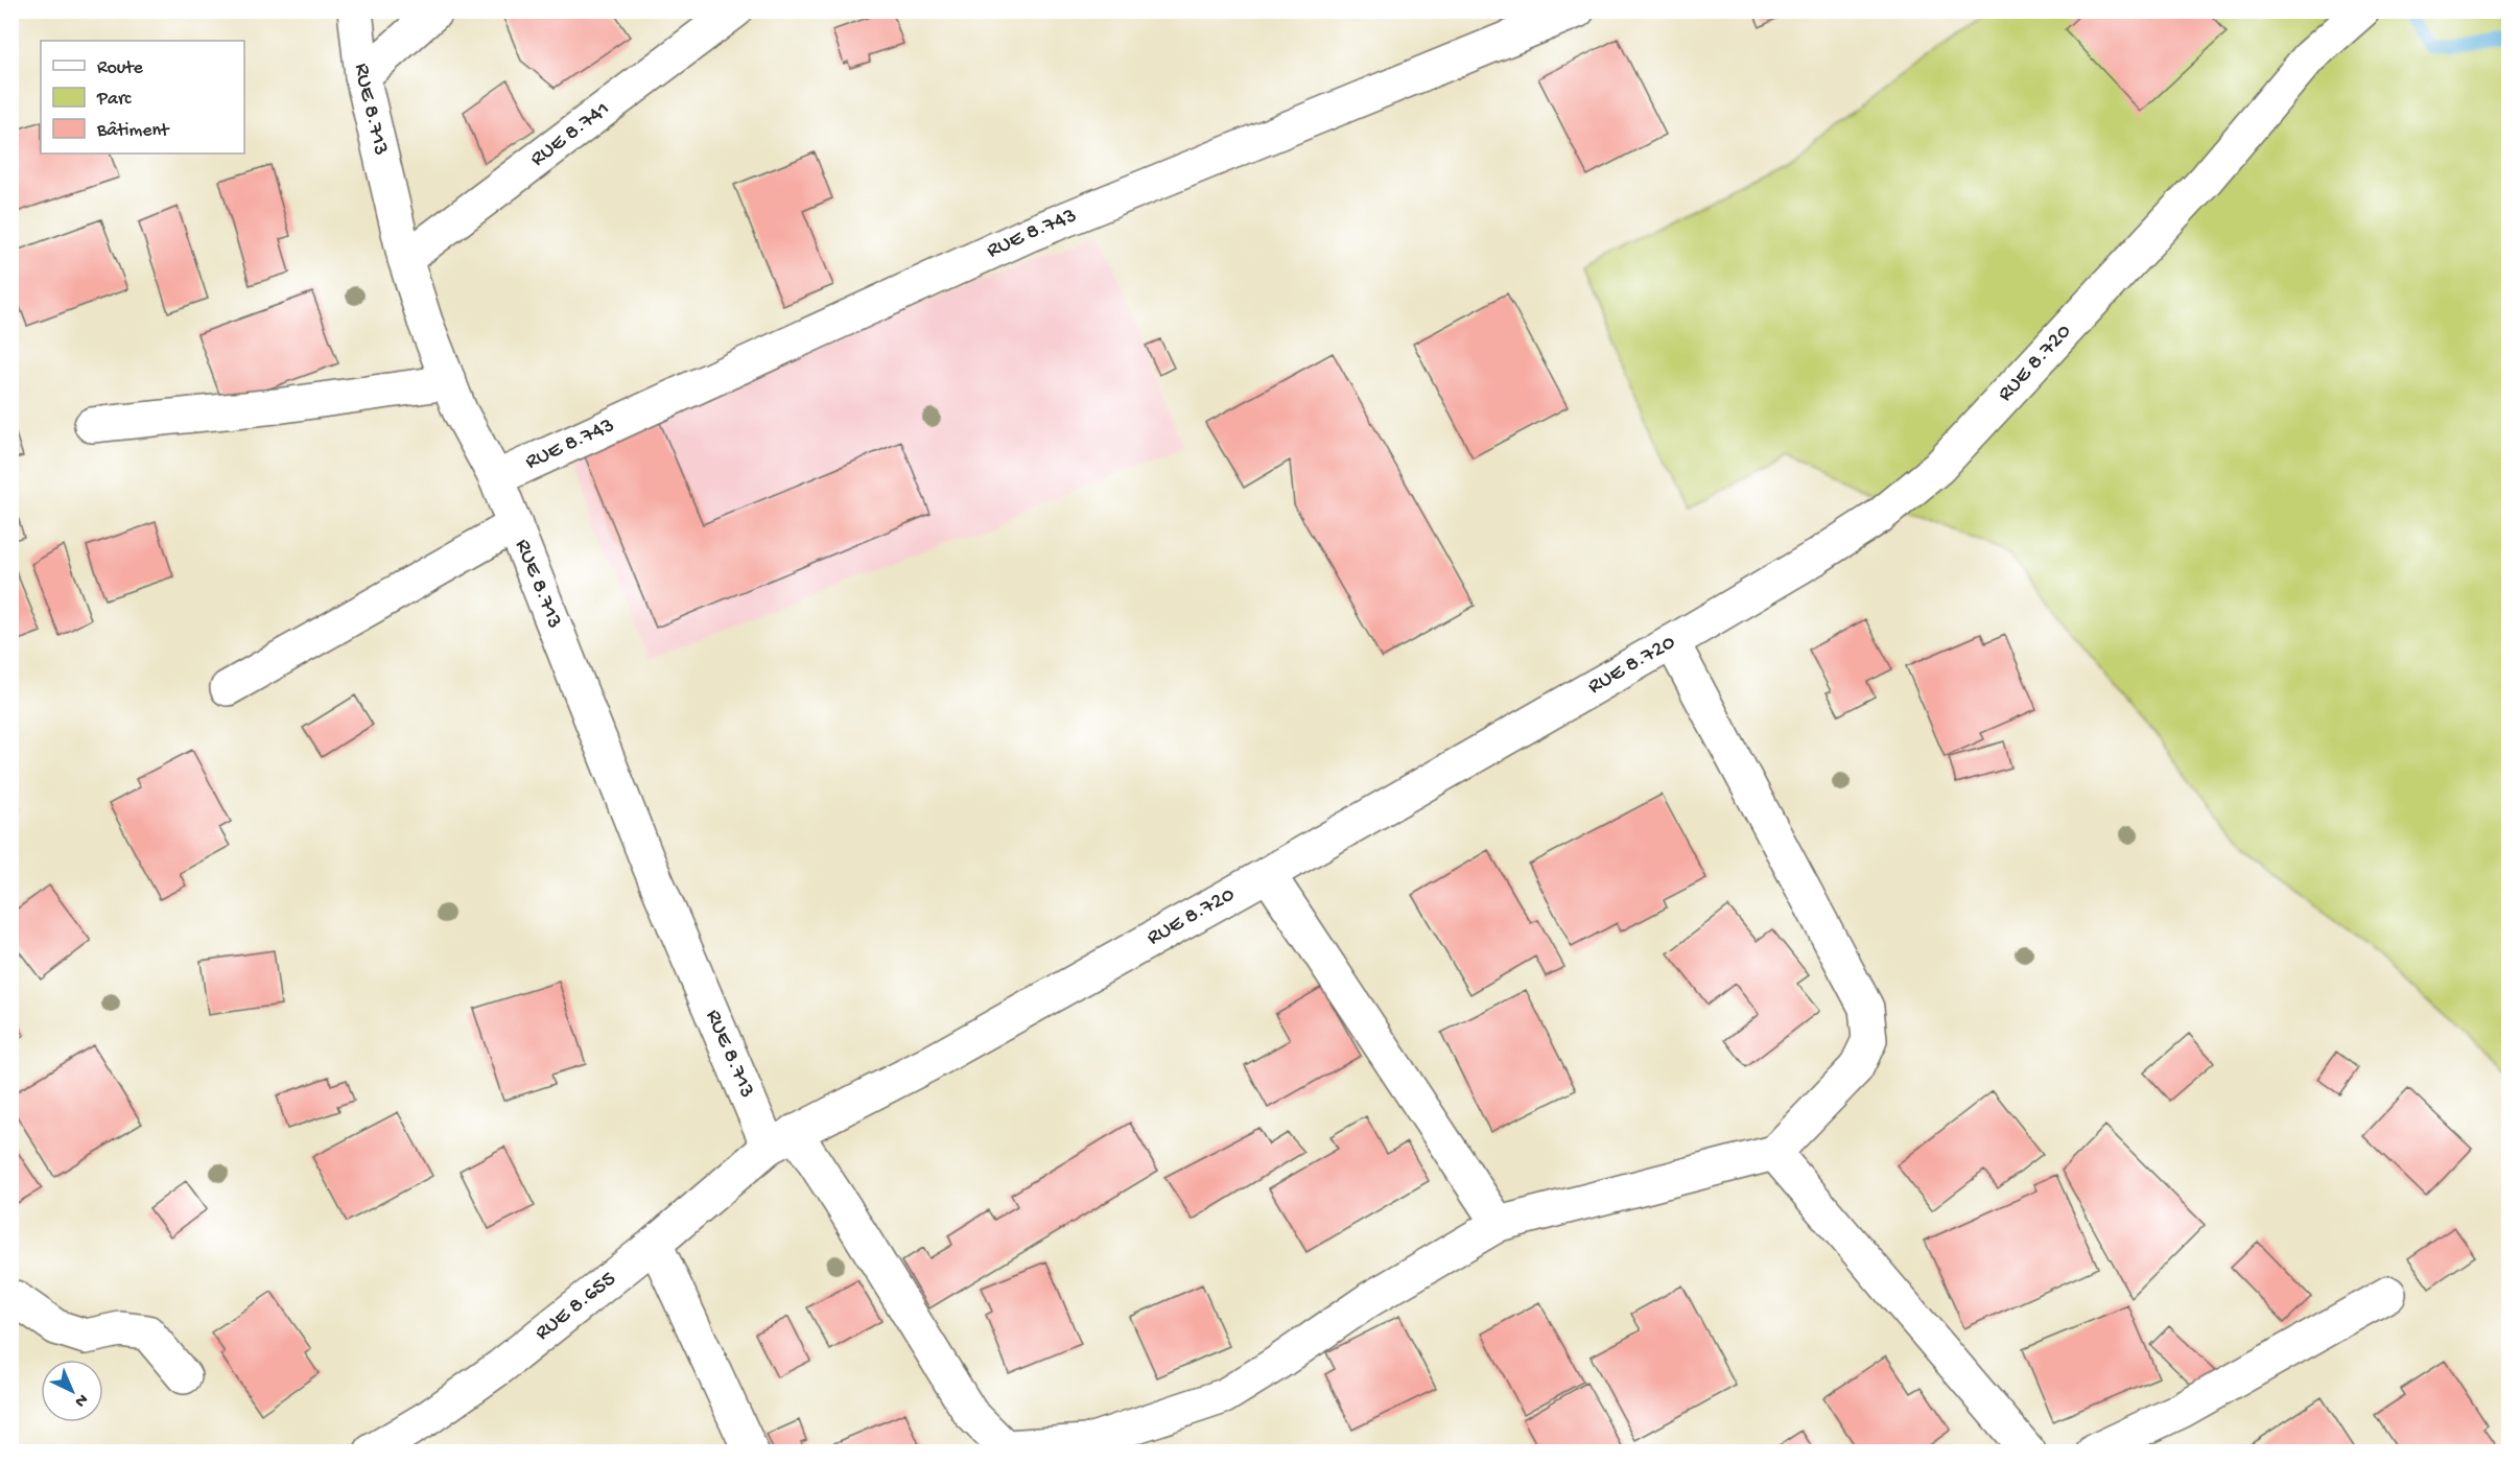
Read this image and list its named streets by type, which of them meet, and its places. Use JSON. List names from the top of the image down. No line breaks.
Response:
{"streets":{"street":["RUE 8.713","RUE 8.741","RUE 8.743","RUE 8.720","RUE 8.655"]},"crossings":[["RUE 8.713","RUE 8.741"],["RUE 8.713","RUE 8.743"],["RUE 8.713","RUE 8.720"],["RUE 8.713","RUE 8.655"],["RUE 8.720","RUE 8.655"]],"legend":["Route","Parc","Bâtiment"],"north":"bottom right"}
